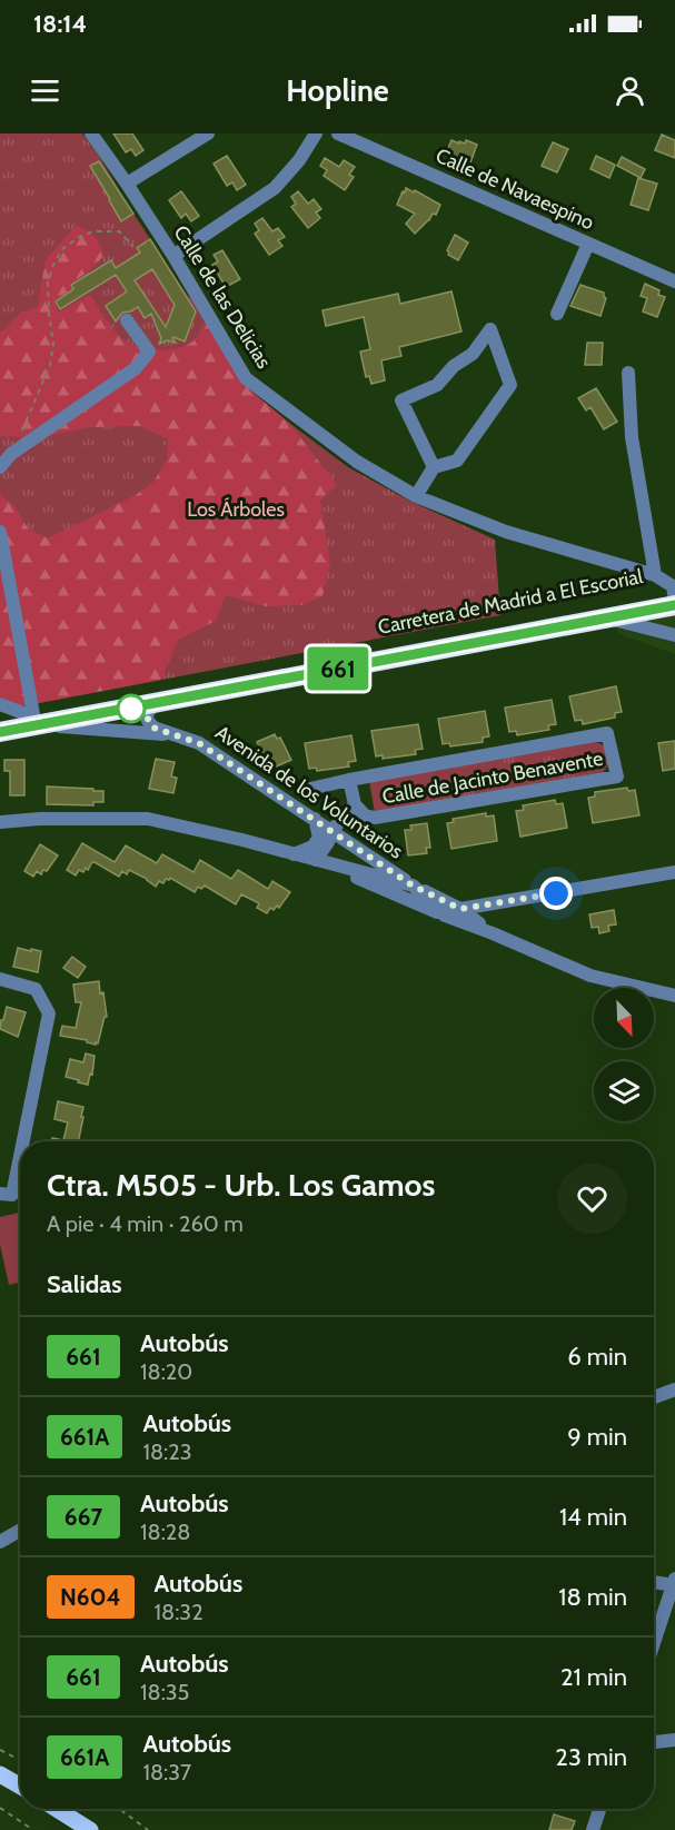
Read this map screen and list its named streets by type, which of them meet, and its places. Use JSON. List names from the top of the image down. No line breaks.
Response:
{"streets":{"highway":["Carretera de Madrid a El Escorial"],"street":["Calle de Navaespino","Calle de las Delicias","Calle de Jacinto Benavente","Avenida de los Voluntarios"]},"crossings":[["Calle de las Delicias","Carretera de Madrid a El Escorial"],["Carretera de Madrid a El Escorial","Avenida de los Voluntarios"],["Calle de Jacinto Benavente","Avenida de los Voluntarios"]],"parks":["Los Árboles"],"lines":["bus line 661"],"north":"bottom right","page":{"status":"18:14","header":"Hopline","on_map":"661","heading":[["Ctra. M505 - Urb. Los Gamos","A pie · 4 min · 260 m"],"Salidas"],"list":[{"mark":"661","name":"Autobús","note":"18:20","value":"6 min"},{"mark":"661A","name":"Autobús","note":"18:23","value":"9 min"},{"mark":"667","name":"Autobús","note":"18:28","value":"14 min"},{"mark":"N604","name":"Autobús","note":"18:32","value":"18 min"},{"mark":"661","name":"Autobús","note":"18:35","value":"21 min"},{"mark":"661A","name":"Autobús","note":"18:37","value":"23 min"}]}}
